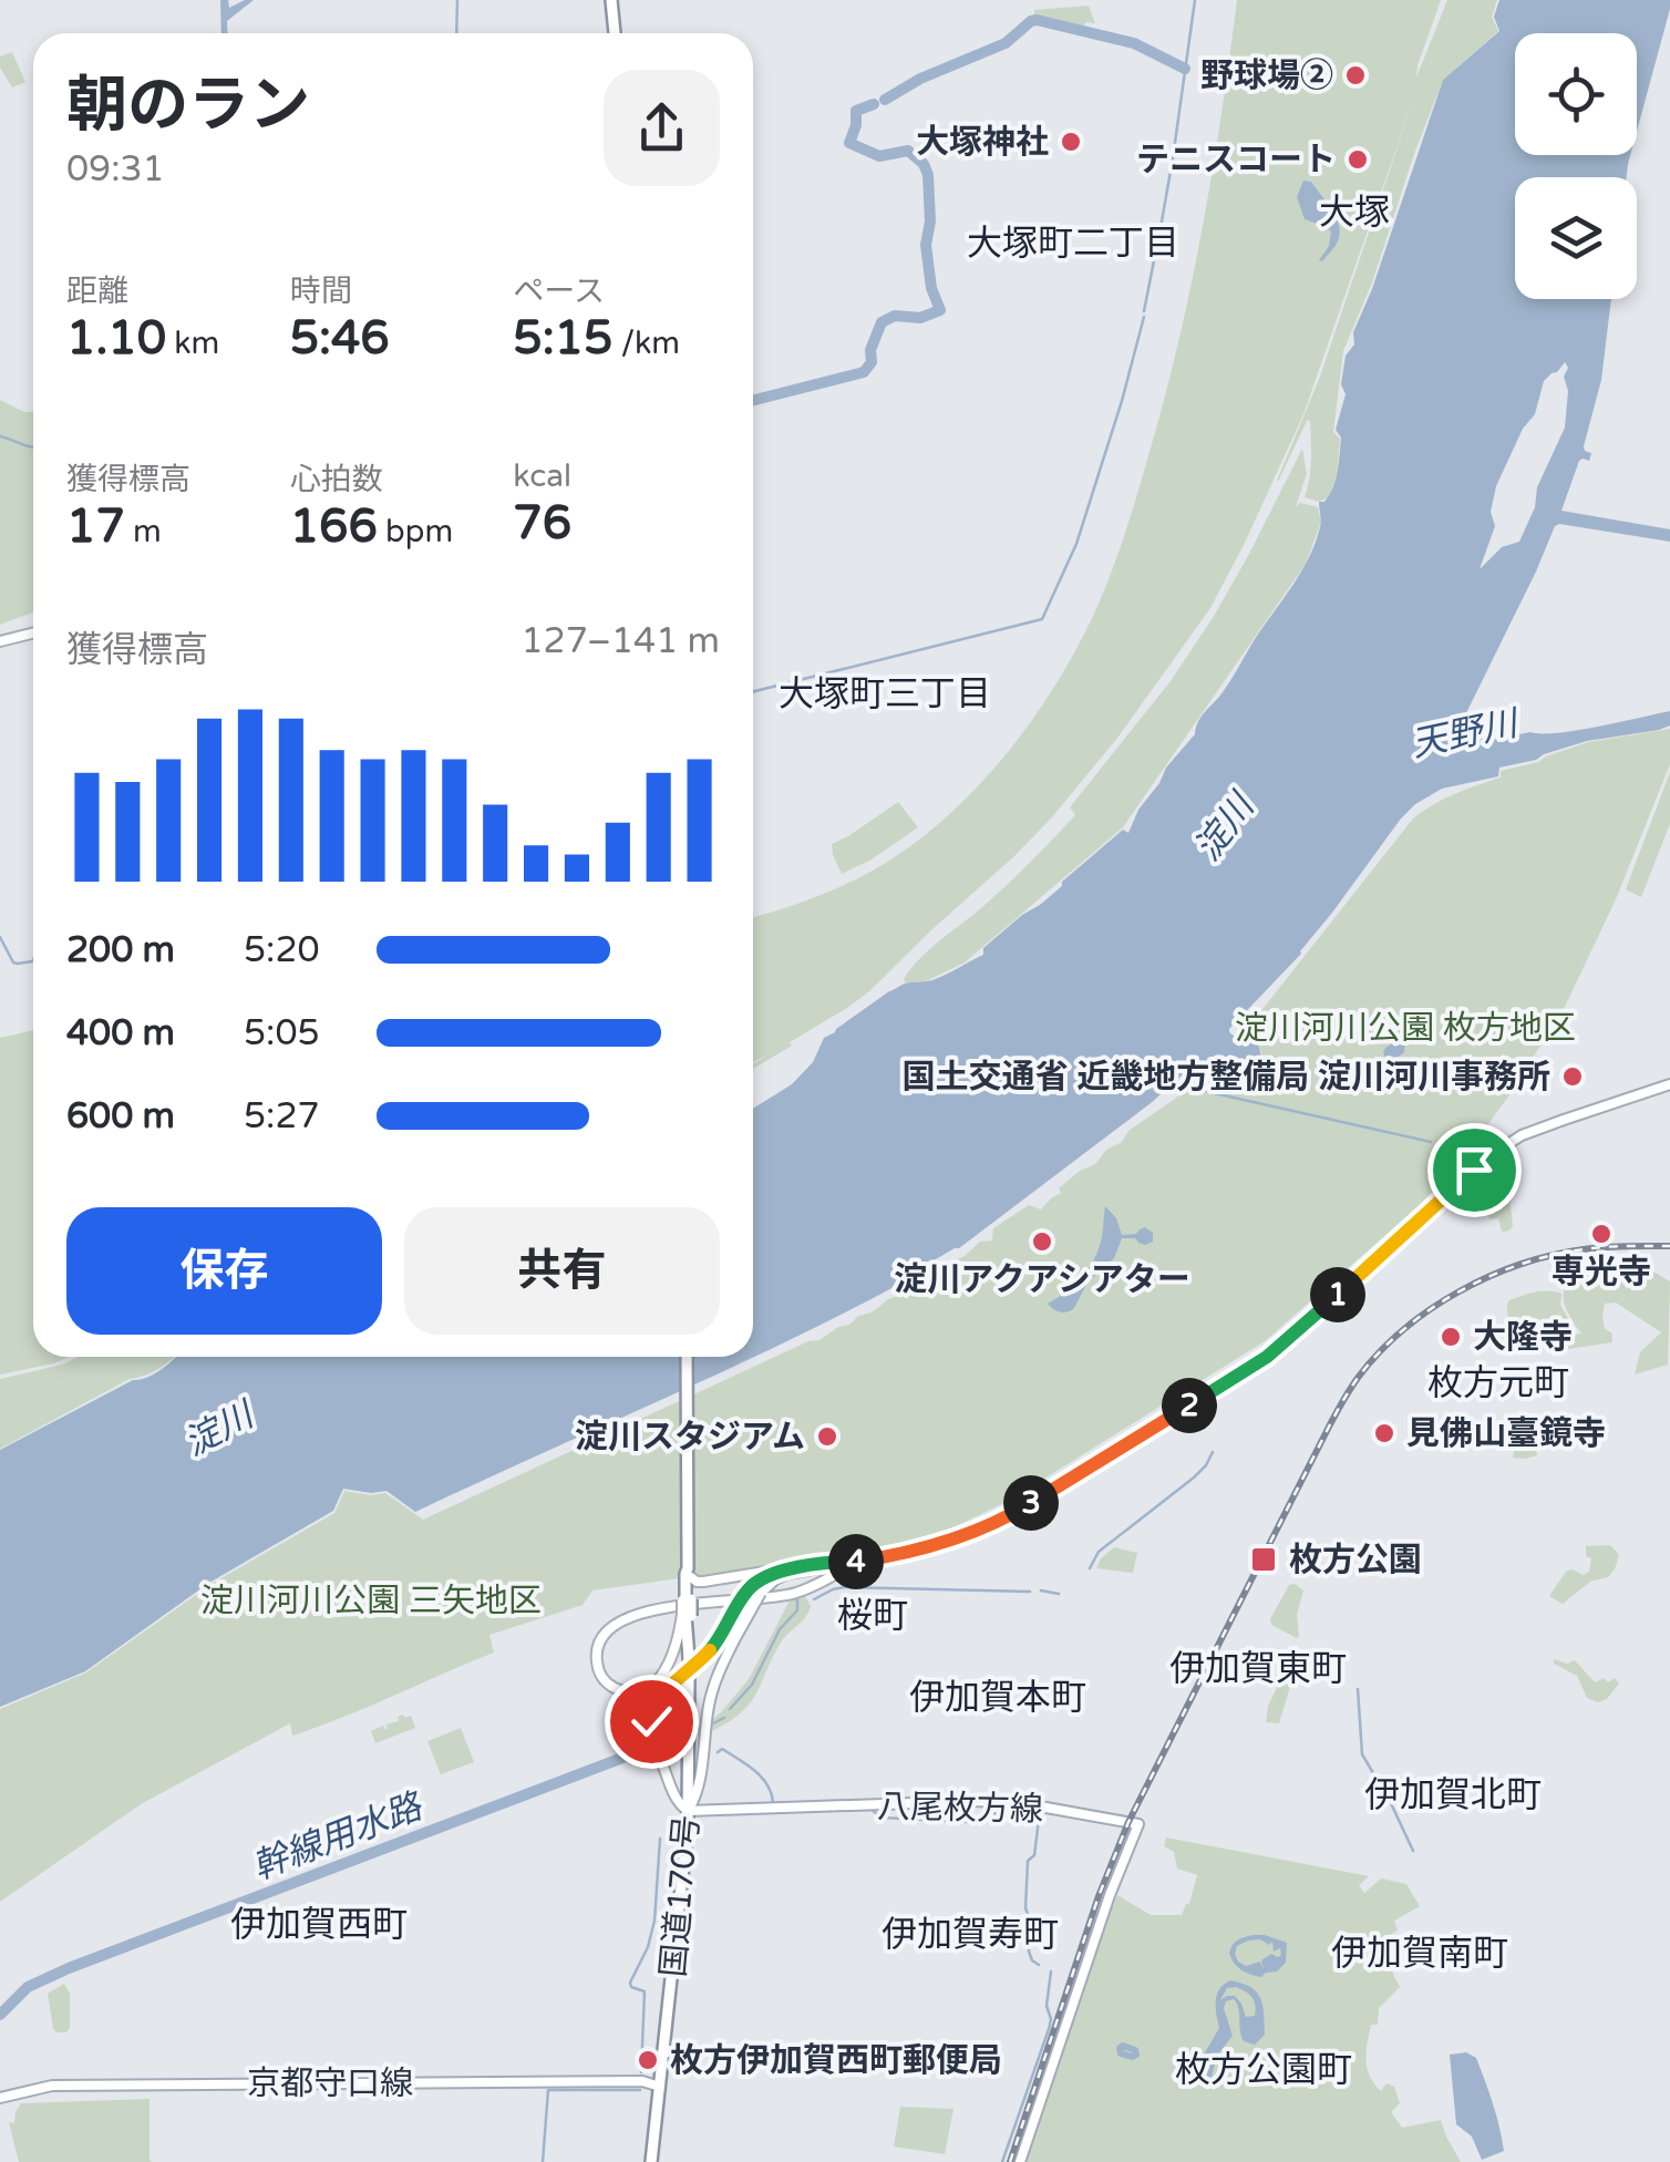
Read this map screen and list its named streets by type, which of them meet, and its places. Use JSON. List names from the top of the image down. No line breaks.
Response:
{"streets":{"highway":["国道170号"],"main road":["八尾枚方線","京都守口線"]},"crossings":[["八尾枚方線","国道170号"],["国道170号","京都守口線"]],"districts":["大塚","大塚町二丁目","大塚町三丁目","枚方元町","桜町","伊加賀東町","伊加賀本町","伊加賀北町","伊加賀西町","伊加賀寿町","伊加賀南町","枚方公園町"],"water":["天野川","淀川","幹線用水路"],"parks":["淀川河川公園 枚方地区","淀川河川公園 三矢地区"],"places":{"other":["野球場②","大塚神社","テニスコート","国土交通省 近畿地方整備局 淀川河川事務所","専光寺","淀川アクアシアター","大隆寺","見佛山臺鏡寺","淀川スタジアム","枚方伊加賀西町郵便局"],"transit":["枚方公園"]},"page":{"heading":["朝のラン","09:31"],"stats":[["距離","1.10 km"],["時間","5:46"],["ペース","5:15 /km"],["獲得標高","17 m"],["心拍数","166 bpm"],["kcal","76"]],"chart":["獲得標高","127–141 m"],"list":[{"name":"200 m","note":"5:20"},{"name":"400 m","note":"5:05"},{"name":"600 m","note":"5:27"}],"buttons":["保存","共有"],"pins":["1","2","3","4"]}}
